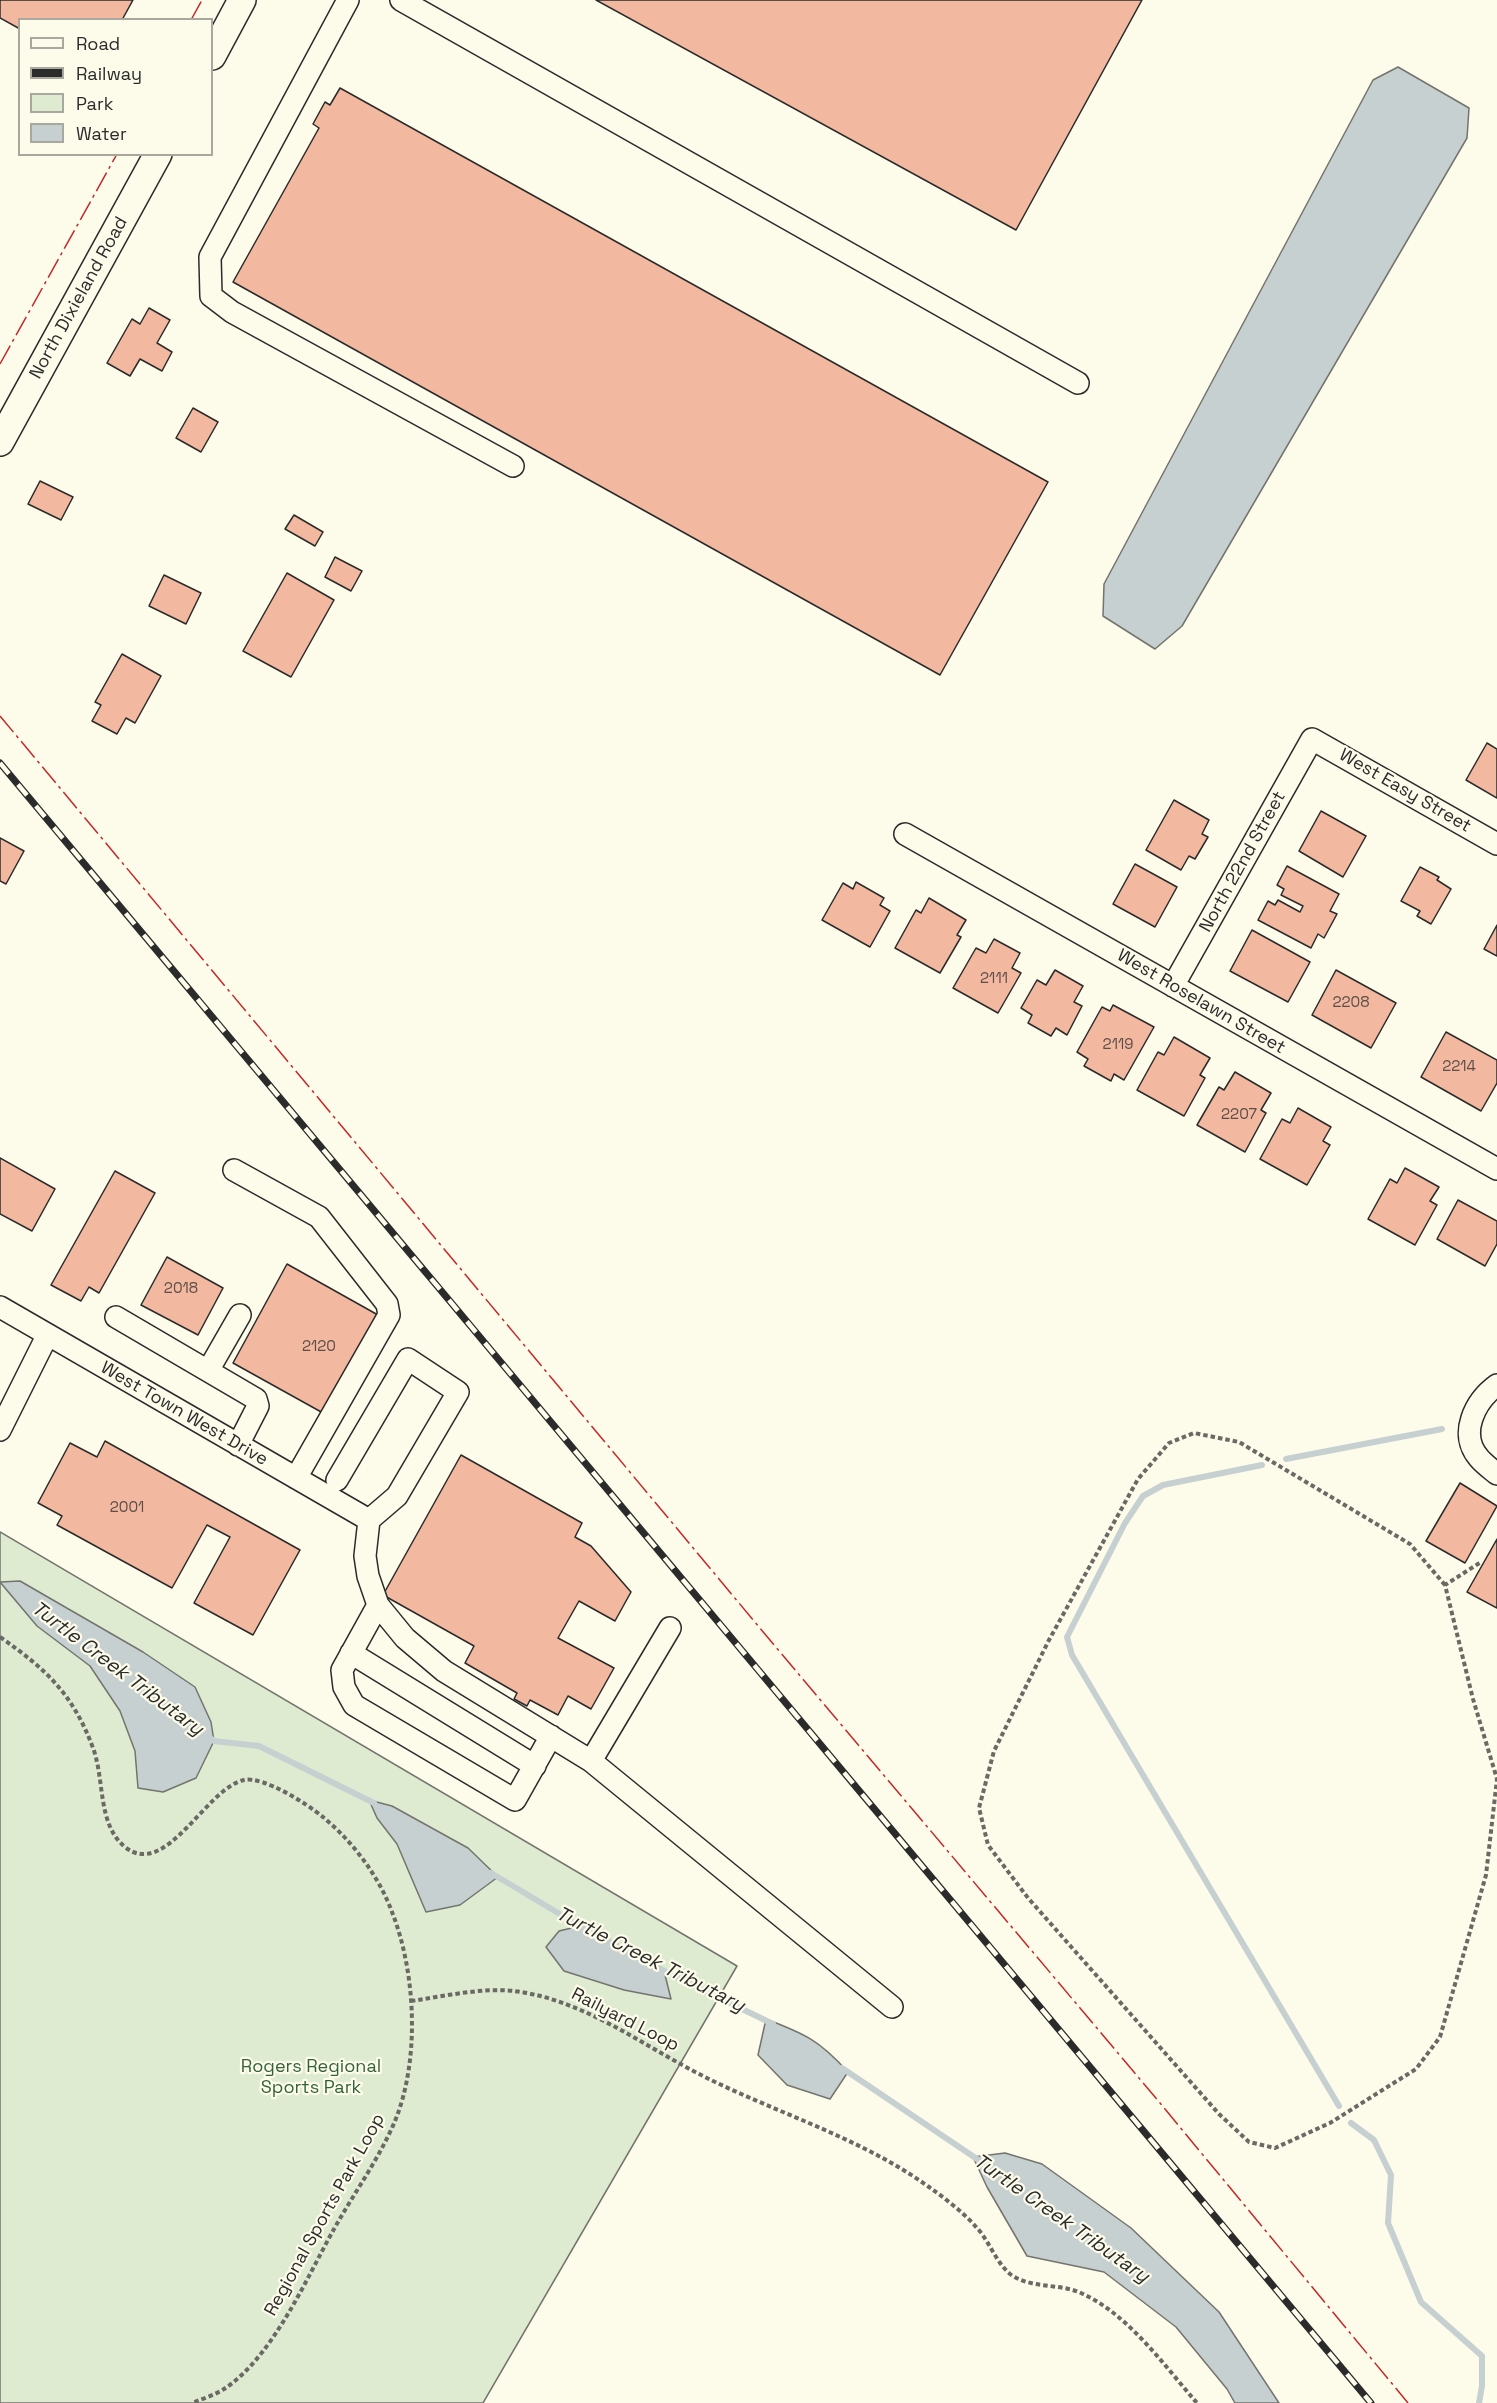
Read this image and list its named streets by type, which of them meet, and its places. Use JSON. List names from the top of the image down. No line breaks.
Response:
{"streets":{"main road":["North Dixieland Road"],"street":["West Easy Street","North 22nd Street","West Roselawn Street","West Town West Drive"],"path":["Railyard Loop","Regional Sports Park Loop"]},"crossings":[["West Easy Street","North 22nd Street"],["North 22nd Street","West Roselawn Street"],["Railyard Loop","Regional Sports Park Loop"]],"water":["Turtle Creek Tributary"],"parks":["Rogers Regional Sports Park"],"house_numbers":["2111","2208","2119","2214","2207","2018","2120","2001"],"legend":["Road","Railway","Park","Water"]}
